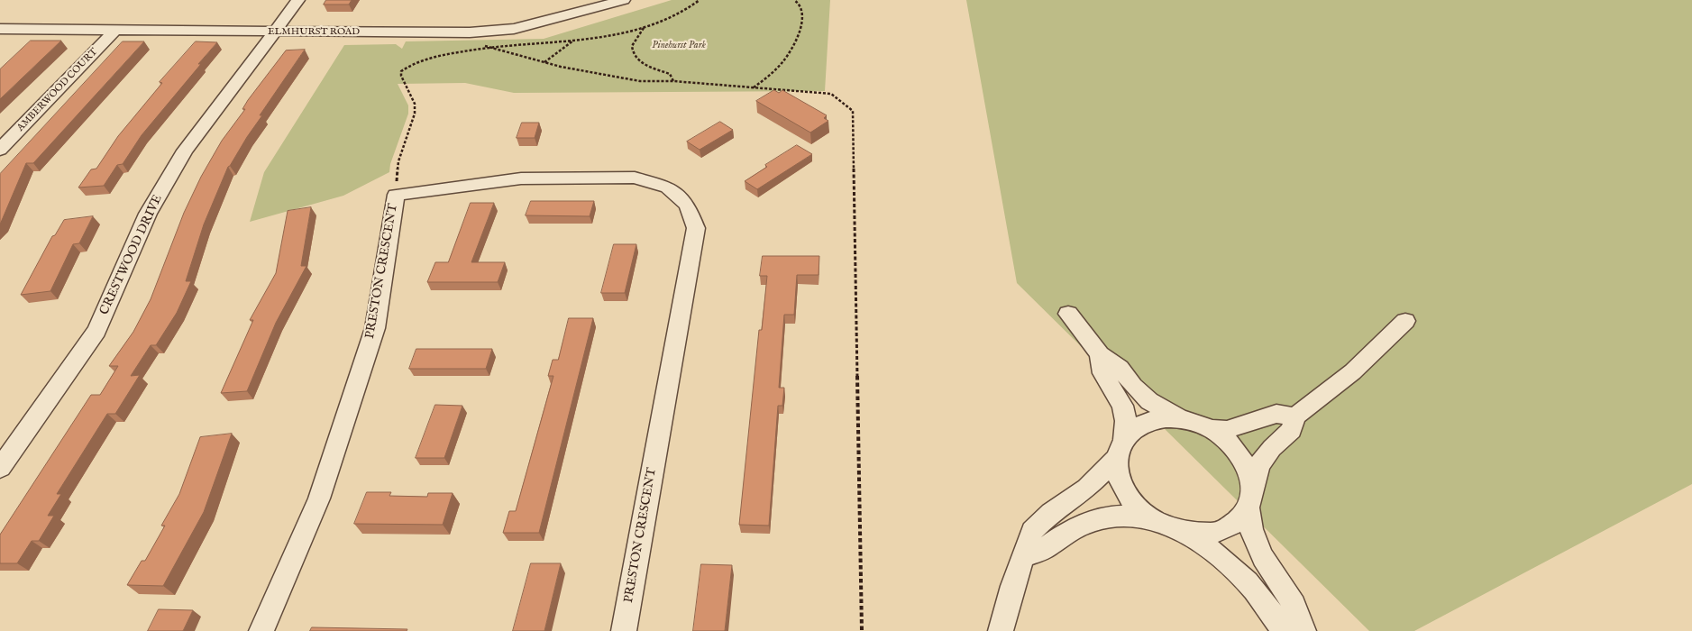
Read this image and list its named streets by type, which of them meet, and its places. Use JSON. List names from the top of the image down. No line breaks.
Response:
{"streets":{"street":["ELMHURST ROAD","AMBERWOOD COURT","CRESTWOOD DRIVE","PRESTON CRESCENT"]},"crossings":[["ELMHURST ROAD","AMBERWOOD COURT"],["ELMHURST ROAD","CRESTWOOD DRIVE"]],"parks":["Pinehurst Park"]}
